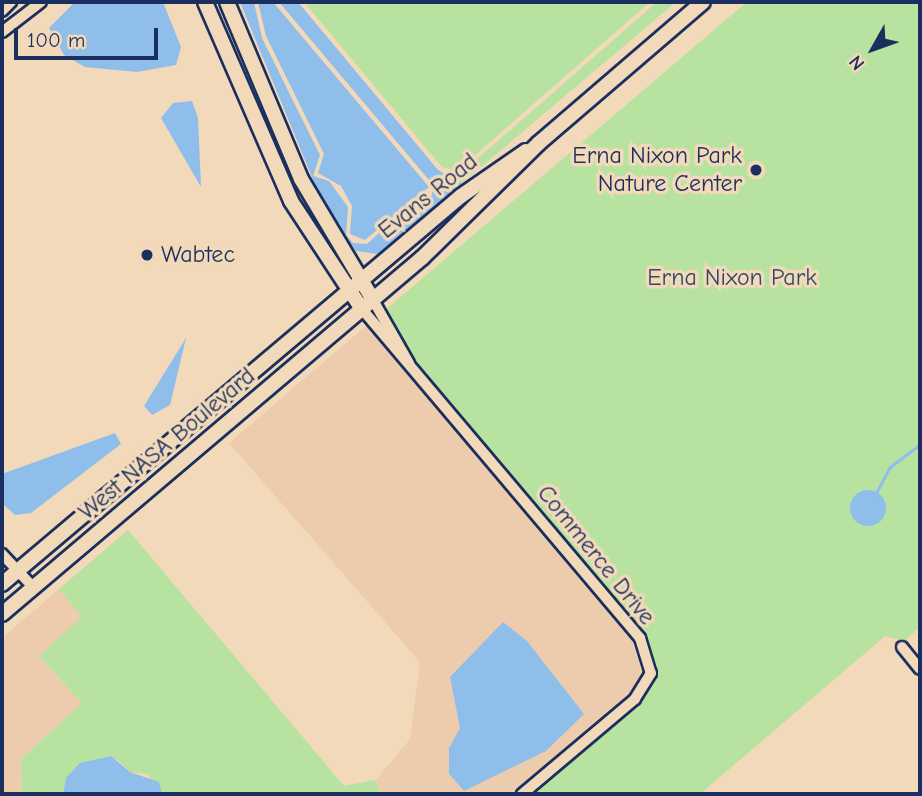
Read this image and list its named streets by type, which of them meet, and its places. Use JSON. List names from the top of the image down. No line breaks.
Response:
{"streets":{"main road":["Evans Road","West NASA Boulevard"],"street":["Commerce Drive"]},"crossings":[["Evans Road","West NASA Boulevard"],["Evans Road","Commerce Drive"],["West NASA Boulevard","Commerce Drive"]],"parks":["Erna Nixon Park"],"places":["Erna Nixon Park Nature Center","Wabtec"],"scale_bar":"100 m","north":"bottom left"}
